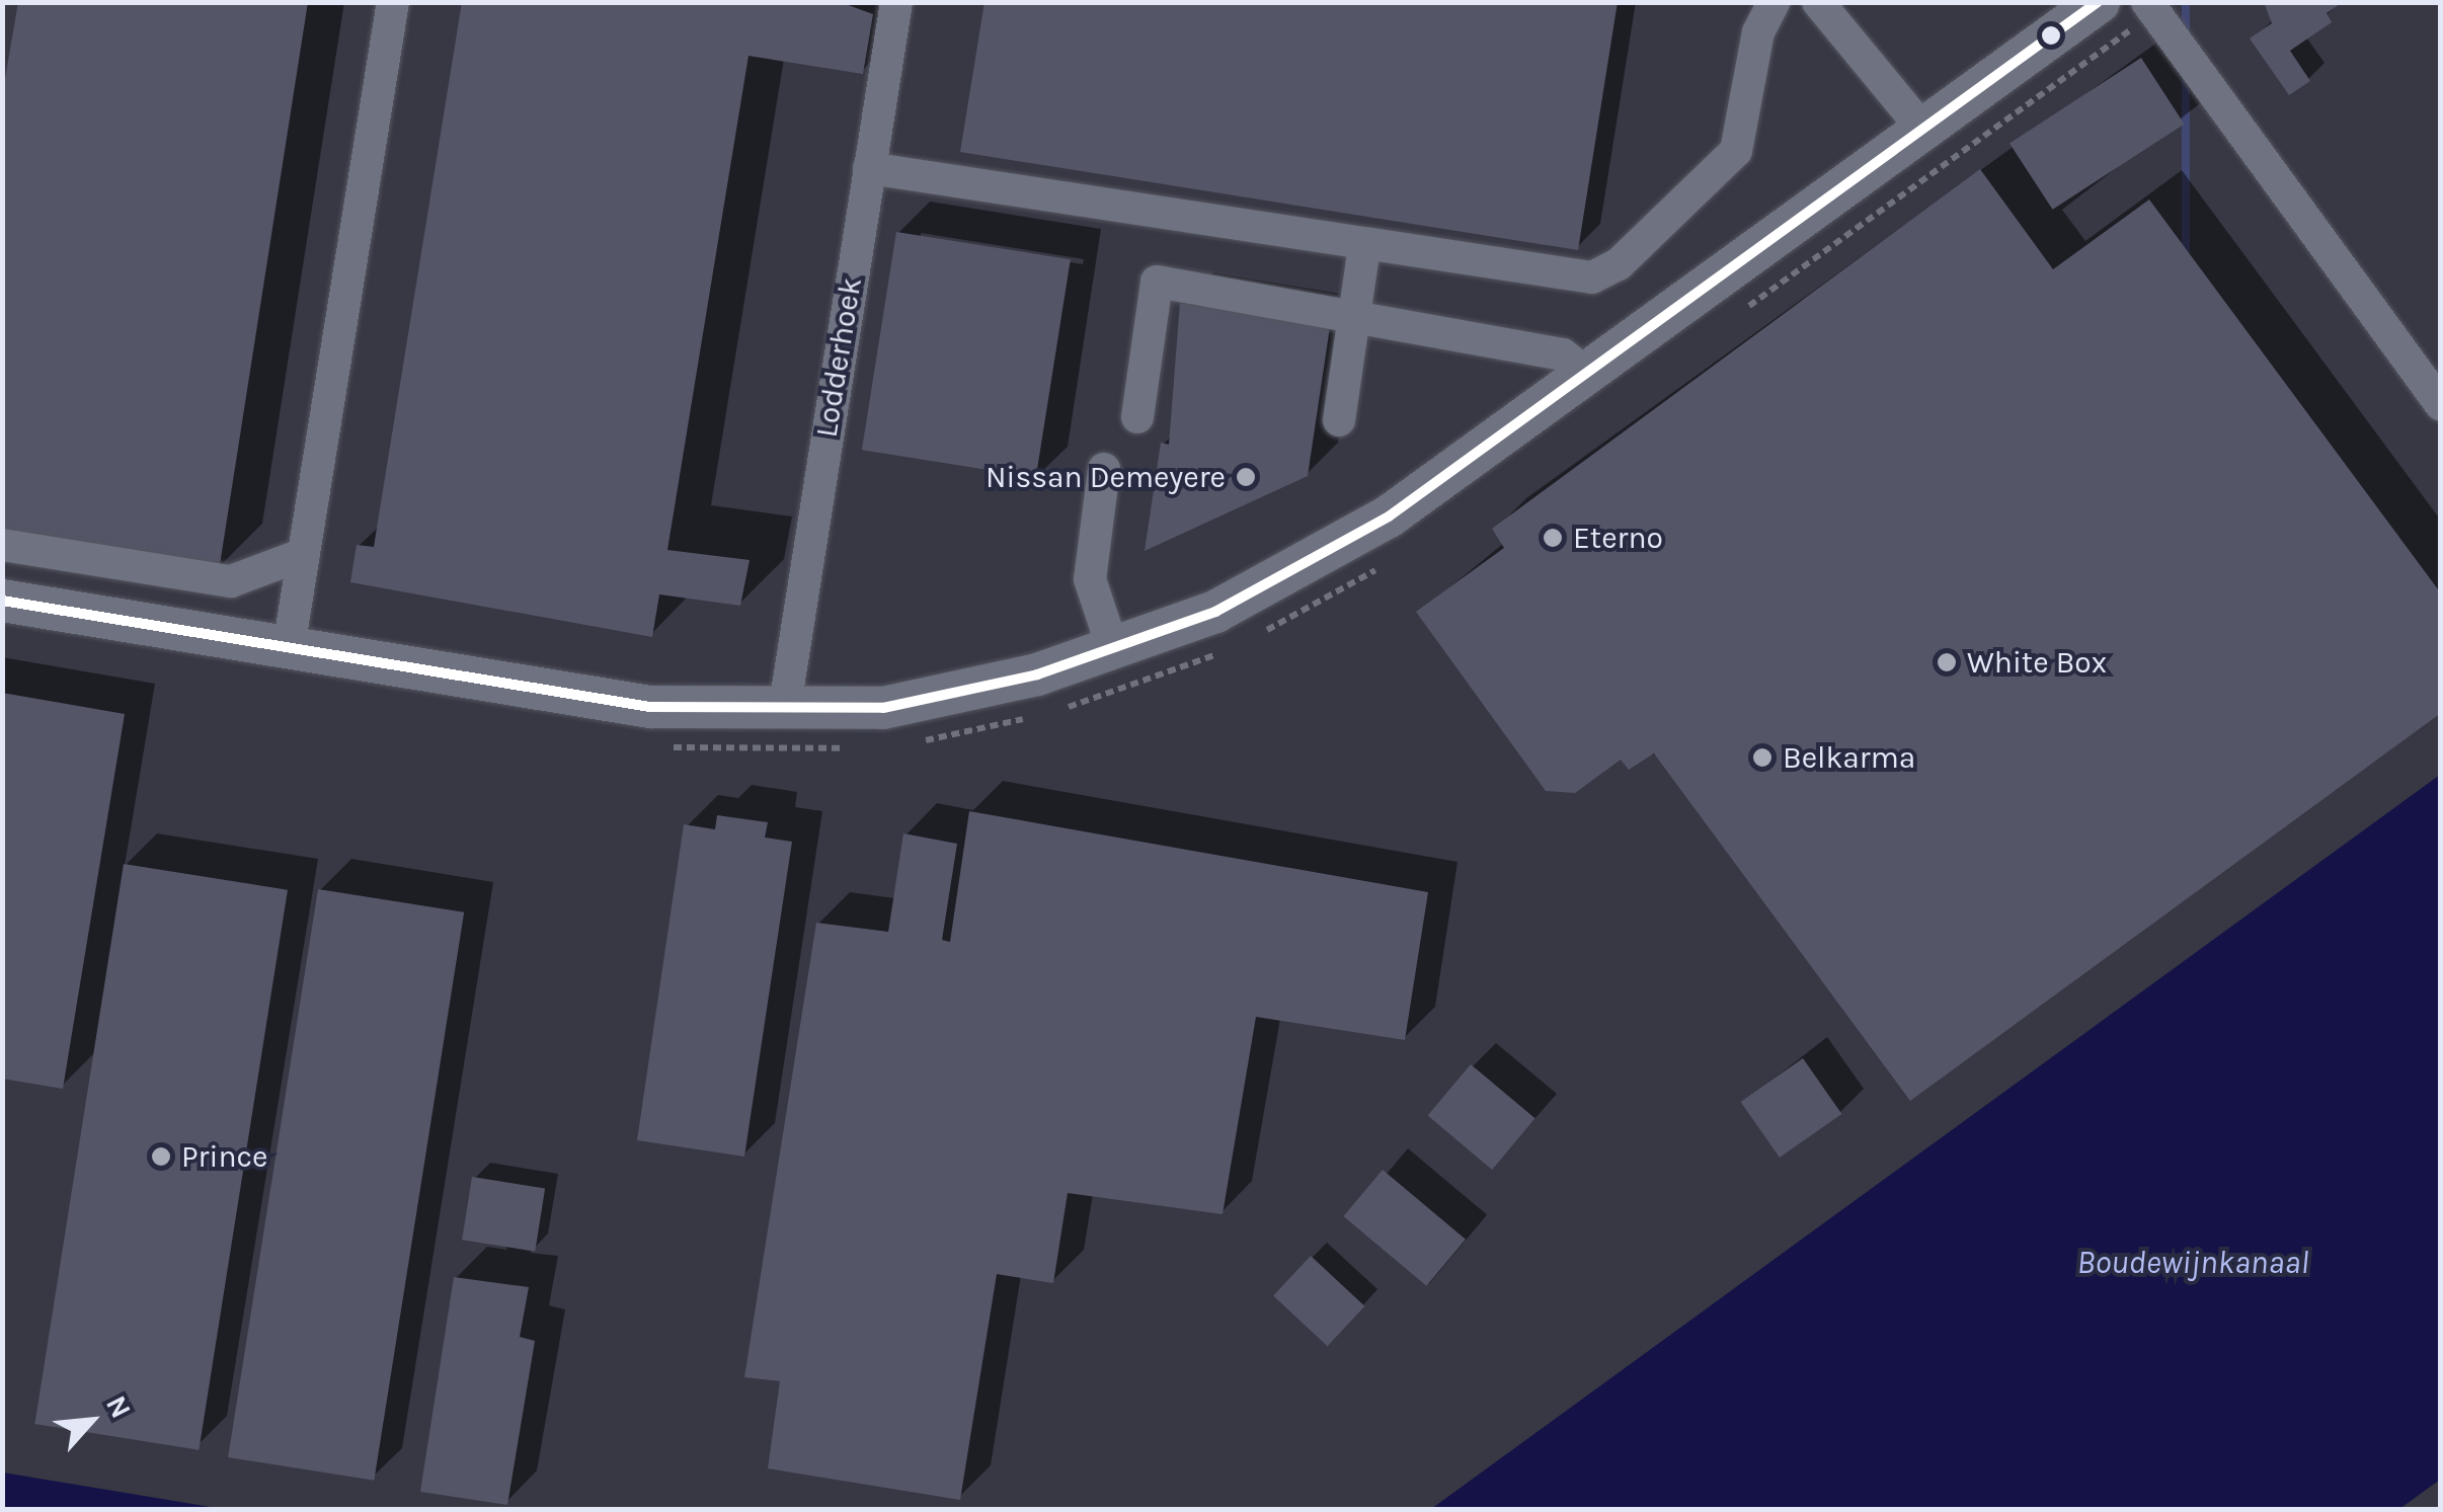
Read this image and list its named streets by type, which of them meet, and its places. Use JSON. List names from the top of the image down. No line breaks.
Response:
{"streets":{"street":["Lodderhoek"]},"water":["Boudewijnkanaal"],"places":["Nissan Demeyere","Eterno","White Box","Belkarma","Prince"],"north":"top right"}
